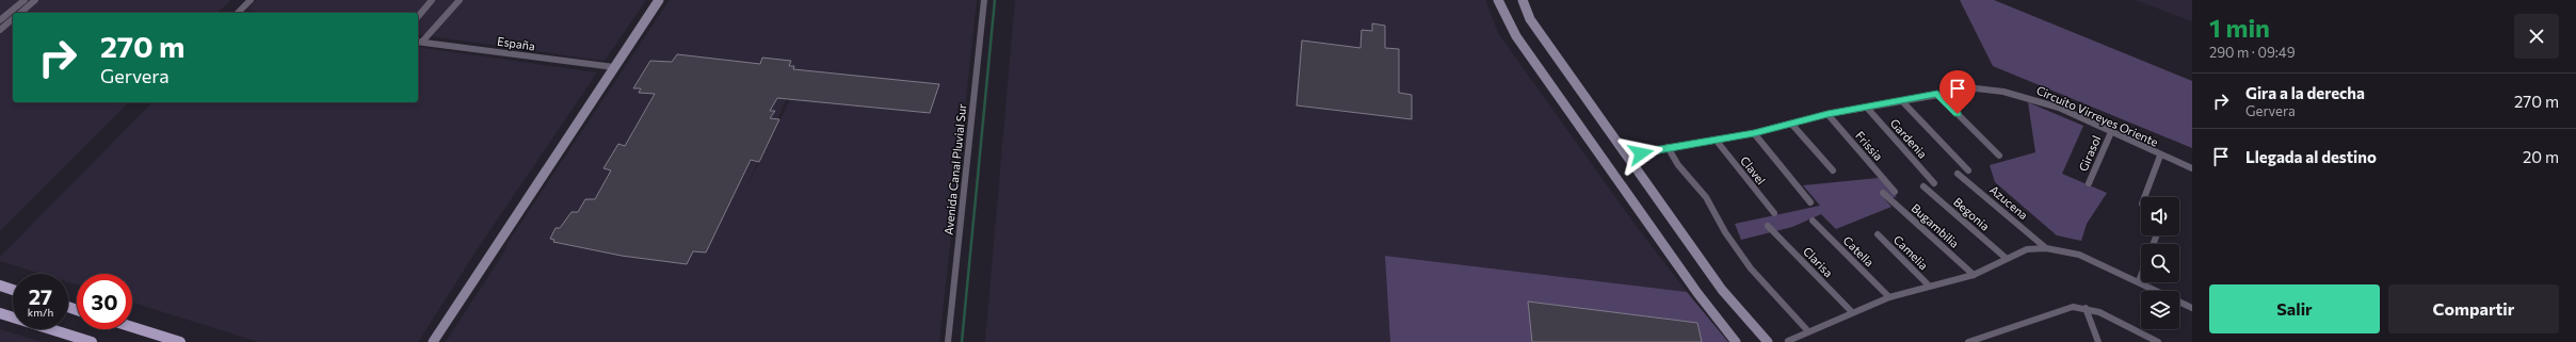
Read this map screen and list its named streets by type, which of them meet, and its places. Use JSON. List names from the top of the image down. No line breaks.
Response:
{"streets":{"street":["España","Circuito Virreyes Oriente","Gardenia","Frissia","Girasol","Avenida Canal Pluvial Sur","Clavel","Azucena","Begonia","Bugambilia","Catella","Camelia","Clarisa"]},"crossings":[["Circuito Virreyes Oriente","Gardenia"],["Circuito Virreyes Oriente","Frissia"],["Circuito Virreyes Oriente","Girasol"],["Circuito Virreyes Oriente","Clavel"]],"page":{"heading":["1 min","290 m · 09:49"],"turn":["270 m","Gervera"],"list":[{"name":"Gira a la derecha","note":"Gervera","value":"270 m"},{"name":"Llegada al destino","value":"20 m"}],"speed":"27 km/h","limit":"30","buttons":["Salir","Compartir"]}}
